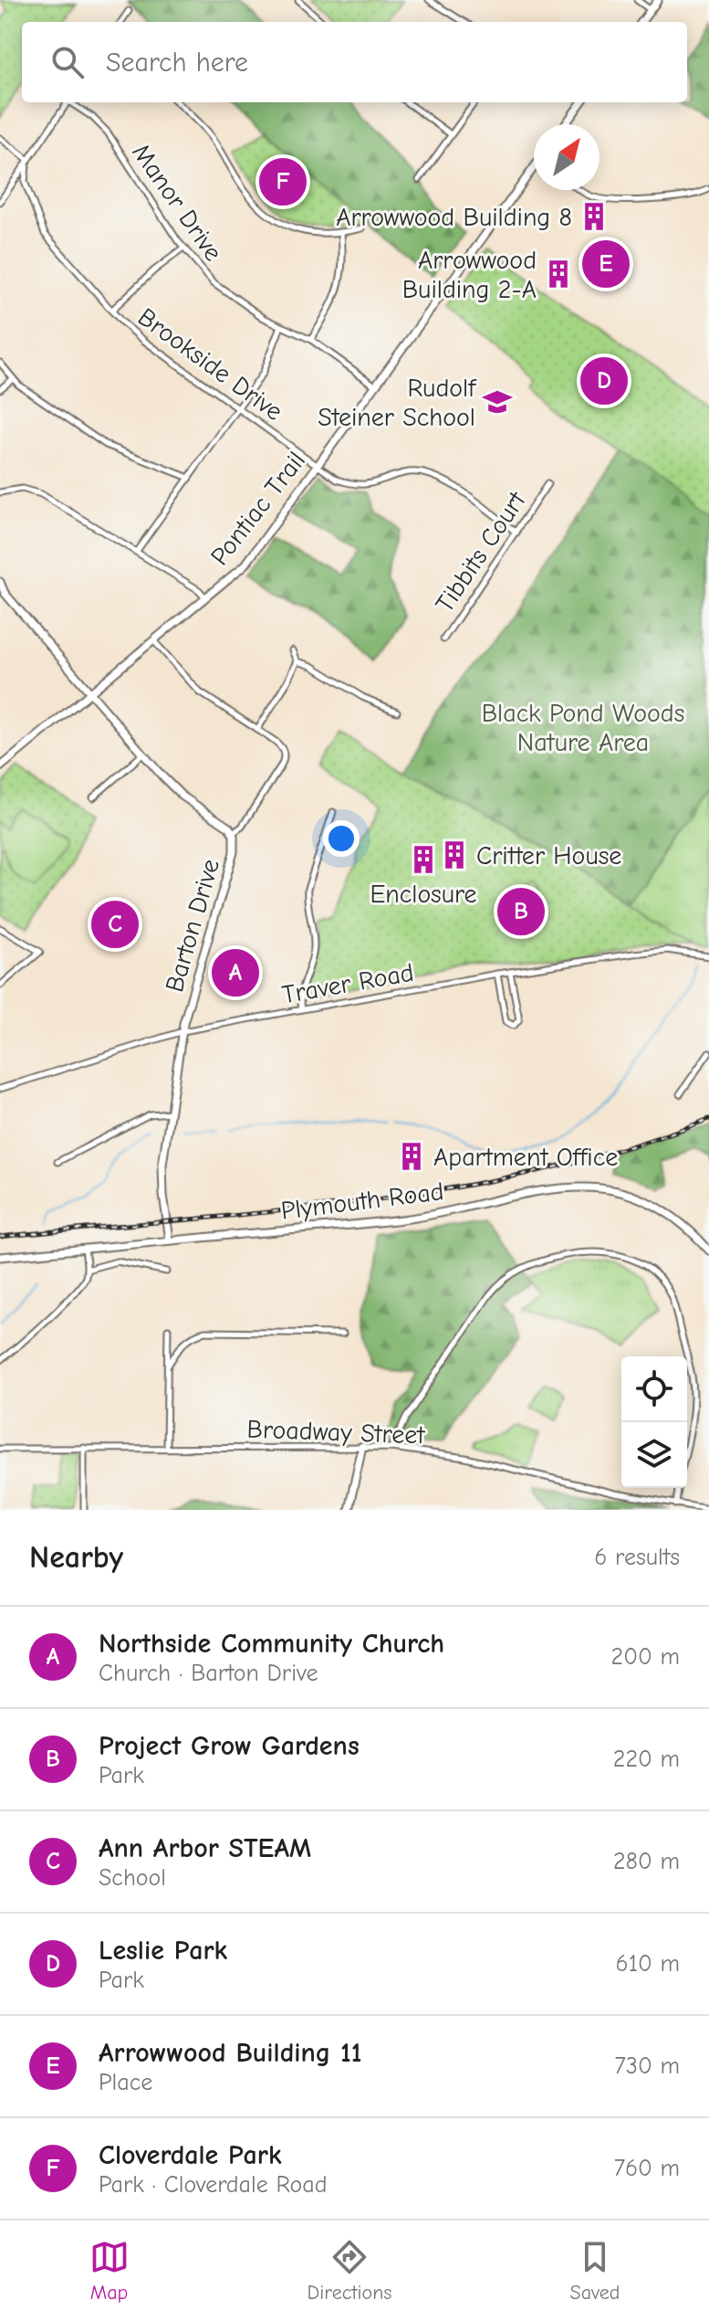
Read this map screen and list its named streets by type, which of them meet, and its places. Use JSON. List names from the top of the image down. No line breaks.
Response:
{"streets":{"main road":["Pontiac Trail","Barton Drive","Plymouth Road"],"street":["Manor Drive","Brookside Drive","Tibbits Court","Traver Road","Broadway Street"]},"crossings":[["Manor Drive","Pontiac Trail"],["Brookside Drive","Pontiac Trail"],["Brookside Drive","Tibbits Court"],["Pontiac Trail","Barton Drive"],["Barton Drive","Traver Road"],["Barton Drive","Plymouth Road"]],"parks":["Black Pond Woods Nature Area"],"places":{"building":["Arrowwood Building 8","Arrowwood Building 2-A","Critter House","Enclosure","Apartment Office"],"school or university":["Rudolf Steiner School"]},"north":"top right","page":{"search":"Search here","pins":["F","E","D","B","C","A"],"heading":["Nearby","6 results"],"list":[{"mark":"A","name":"Northside Community Church","note":"Church · Barton Drive","value":"200 m"},{"mark":"B","name":"Project Grow Gardens","note":"Park","value":"220 m"},{"mark":"C","name":"Ann Arbor STEAM","note":"School","value":"280 m"},{"mark":"D","name":"Leslie Park","note":"Park","value":"610 m"},{"mark":"E","name":"Arrowwood Building 11","note":"Place","value":"730 m"},{"mark":"F","name":"Cloverdale Park","note":"Park · Cloverdale Road","value":"760 m"}],"nav":["Map","Directions","Saved"]}}
